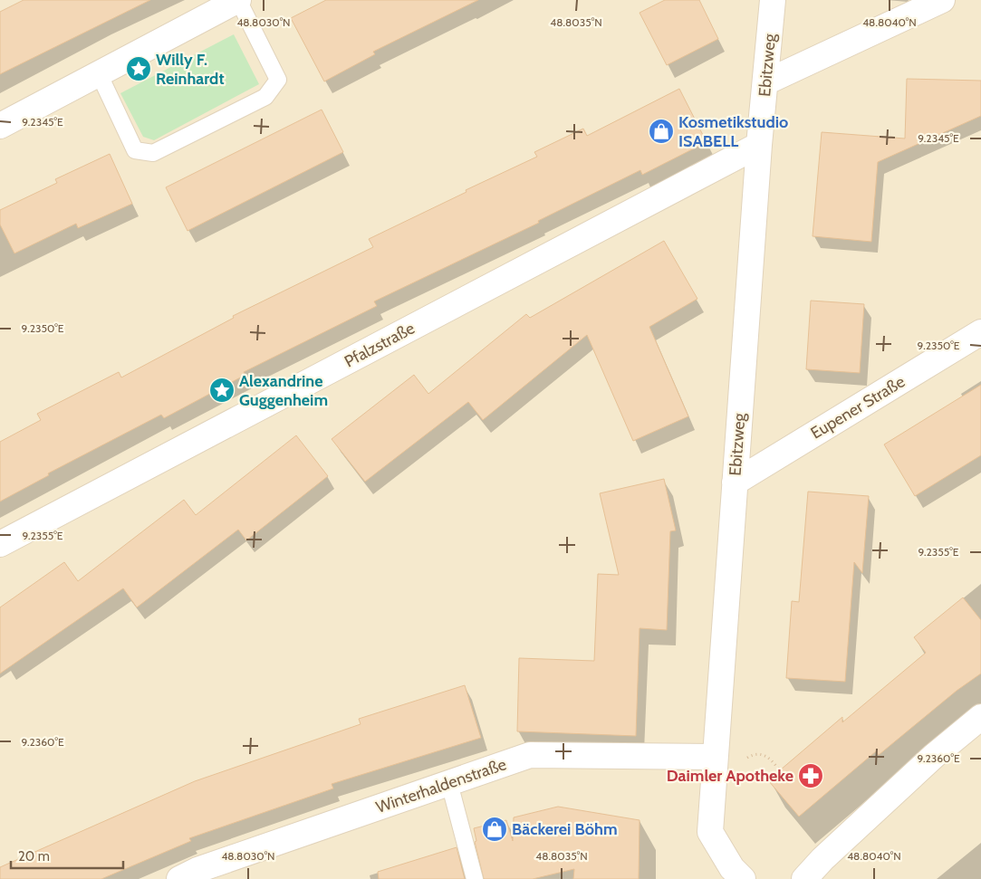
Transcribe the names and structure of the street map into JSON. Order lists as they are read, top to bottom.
{
  "streets": {
    "street": [
      "Ebitzweg",
      "Pfalzstraße",
      "Eupener Straße",
      "Winterhaldenstraße"
    ]
  },
  "crossings": [
    ["Ebitzweg", "Pfalzstraße"],
    ["Ebitzweg", "Eupener Straße"],
    ["Ebitzweg", "Winterhaldenstraße"]
  ],
  "places": {
    "place": ["Willy F. Reinhardt", "Alexandrine Guggenheim"],
    "shop": ["Kosmetikstudio ISABELL", "Bäckerei Böhm"],
    "pharmacy": ["Daimler Apotheke"]
  },
  "scale_bar": "20 m",
  "coordinates": [
    "48.8030°N",
    "48.8035°N",
    "48.8040°N",
    "9.2345°E",
    "9.2350°E",
    "9.2355°E",
    "9.2360°E"
  ]
}
